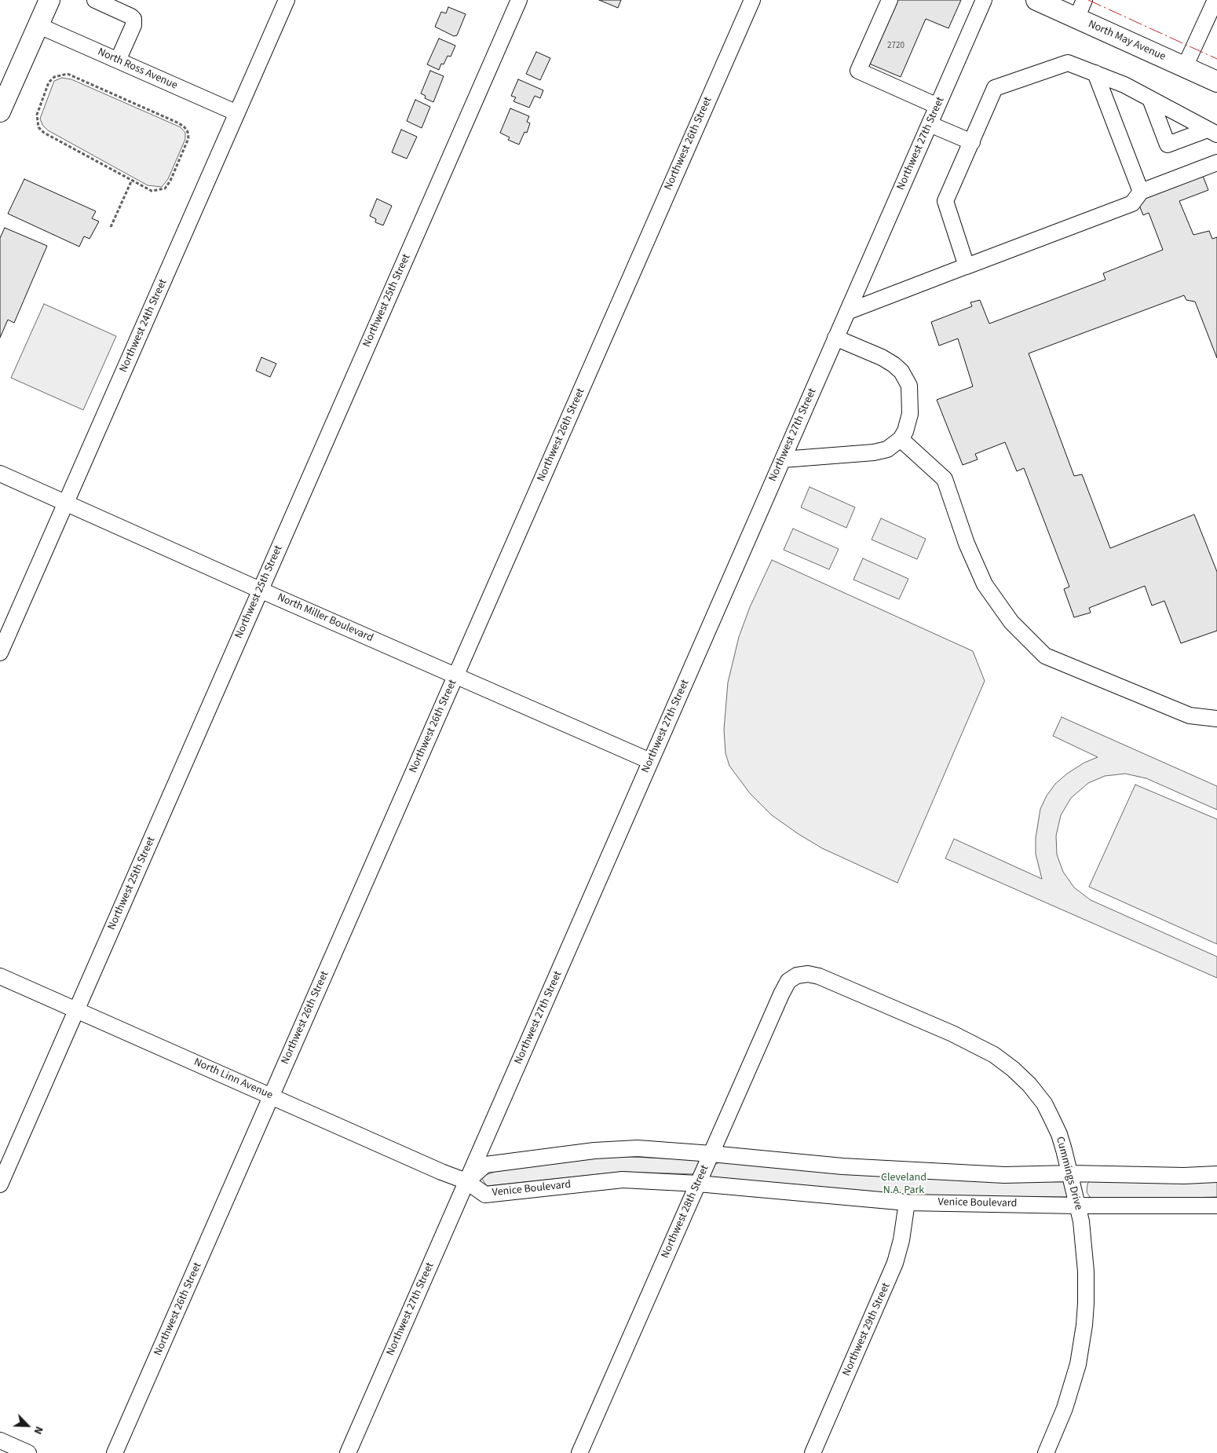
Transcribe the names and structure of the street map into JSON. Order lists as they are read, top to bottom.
{
  "streets": {
    "main road": ["North May Avenue"],
    "street": [
      "North Ross Avenue",
      "Northwest 26th Street",
      "Northwest 27th Street",
      "Northwest 25th Street",
      "Northwest 24th Street",
      "North Miller Boulevard",
      "North Linn Avenue",
      "Cummings Drive",
      "Venice Boulevard",
      "Northwest 28th Street",
      "Northwest 29th Street"
    ]
  },
  "crossings": [
    ["North Ross Avenue", "Northwest 24th Street"],
    ["Northwest 26th Street", "North Miller Boulevard"],
    ["Northwest 26th Street", "North Linn Avenue"],
    ["Northwest 27th Street", "North Miller Boulevard"],
    ["Northwest 27th Street", "North Linn Avenue"],
    ["Northwest 27th Street", "Venice Boulevard"],
    ["Northwest 25th Street", "North Miller Boulevard"],
    ["Northwest 25th Street", "North Linn Avenue"],
    ["Northwest 24th Street", "North Miller Boulevard"],
    ["North Linn Avenue", "Venice Boulevard"],
    ["Cummings Drive", "Venice Boulevard"],
    ["Cummings Drive", "Northwest 28th Street"],
    ["Venice Boulevard", "Northwest 28th Street"],
    ["Venice Boulevard", "Northwest 29th Street"]
  ],
  "parks": ["Cleveland N.A. Park"],
  "house_numbers": ["2720"],
  "north": "bottom right"
}
